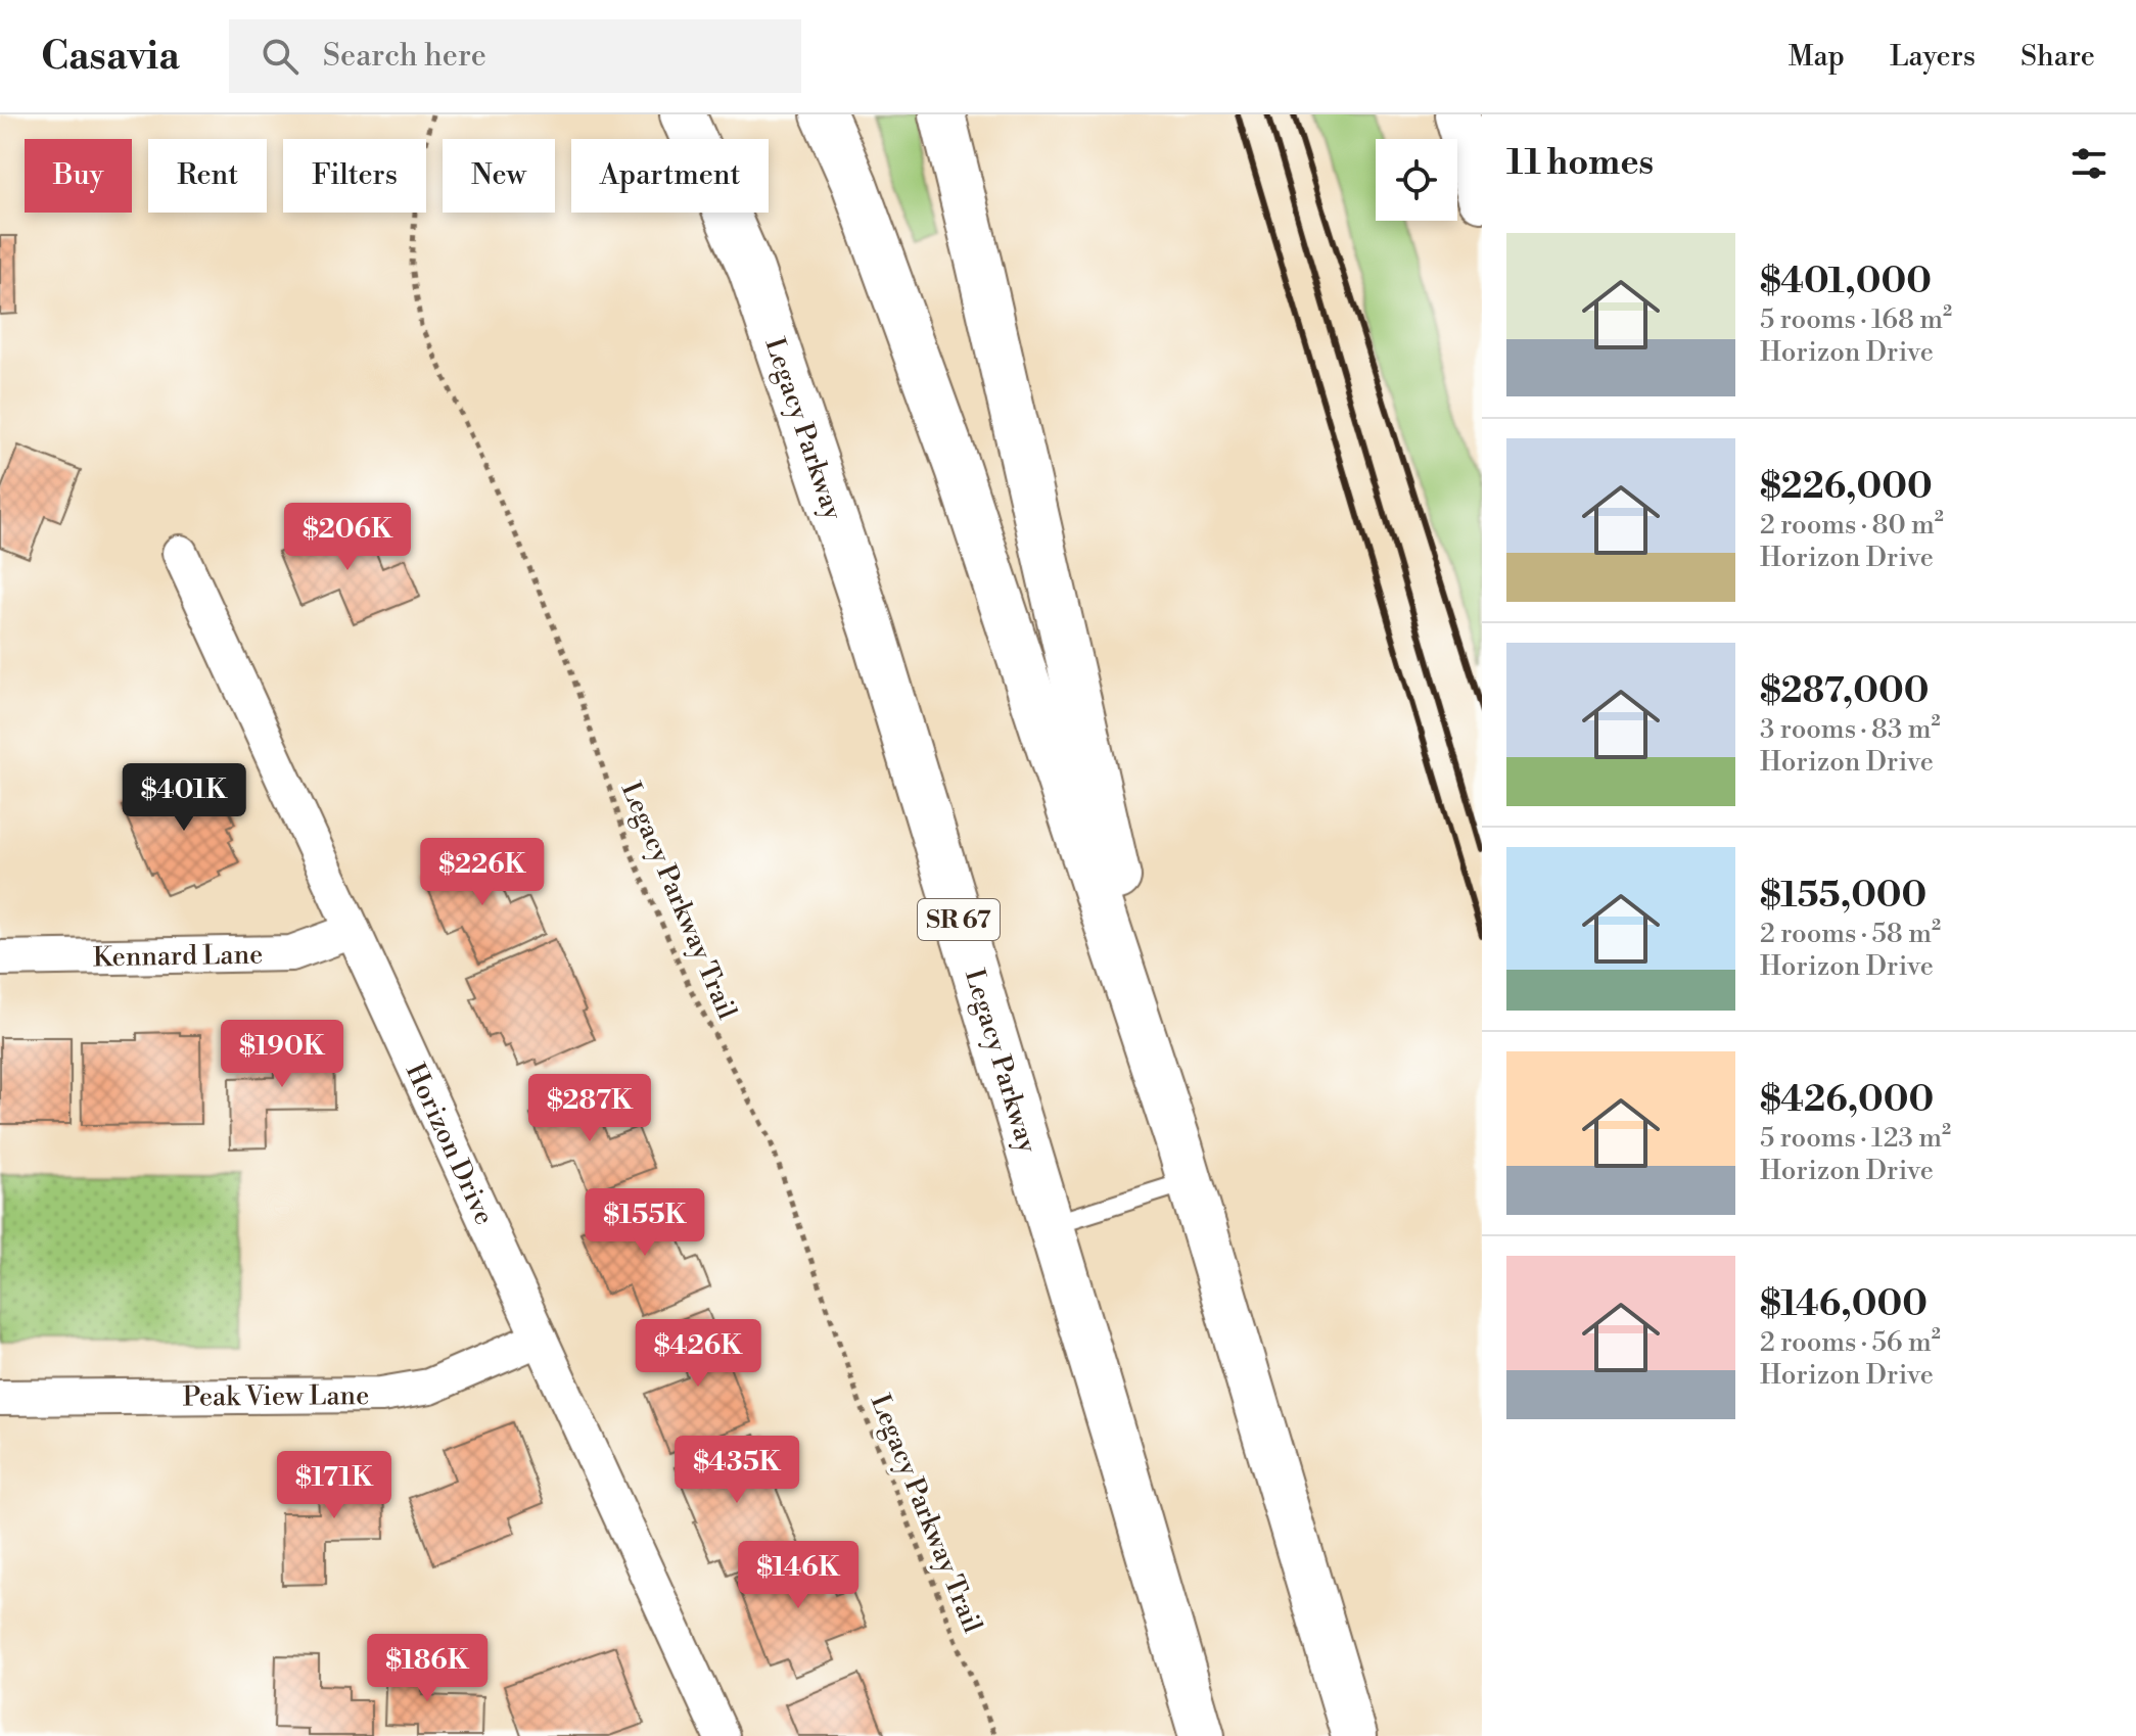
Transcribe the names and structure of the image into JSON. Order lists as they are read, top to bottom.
{
  "streets": {
    "highway": ["Legacy Parkway", "SR 67"],
    "street": ["Kennard Lane", "Horizon Drive", "Peak View Lane"],
    "path": ["Legacy Parkway Trail"]
  },
  "crossings": [
    ["Kennard Lane", "Horizon Drive"],
    ["Horizon Drive", "Peak View Lane"]
  ],
  "page": {
    "header": "Casavia",
    "search": "Search here",
    "nav": ["Map", "Layers", "Share"],
    "heading": "11 homes",
    "chip": [
      "Buy",
      "Rent",
      "Filters",
      "New",
      "Apartment"
    ],
    "list": [
      {
        "name": "$401,000",
        "note": "5 rooms · 168 m² · Horizon Drive"
      },
      {
        "name": "$226,000",
        "note": "2 rooms · 80 m² · Horizon Drive"
      },
      {
        "name": "$287,000",
        "note": "3 rooms · 83 m² · Horizon Drive"
      },
      {
        "name": "$155,000",
        "note": "2 rooms · 58 m² · Horizon Drive"
      },
      {
        "name": "$426,000",
        "note": "5 rooms · 123 m² · Horizon Drive"
      },
      {
        "name": "$146,000",
        "note": "2 rooms · 56 m² · Horizon Drive"
      }
    ],
    "price": [
      "$206K",
      "$401K",
      "$226K",
      "$190K",
      "$287K",
      "$155K",
      "$426K",
      "$435K",
      "$171K",
      "$146K",
      "$186K"
    ]
  }
}
